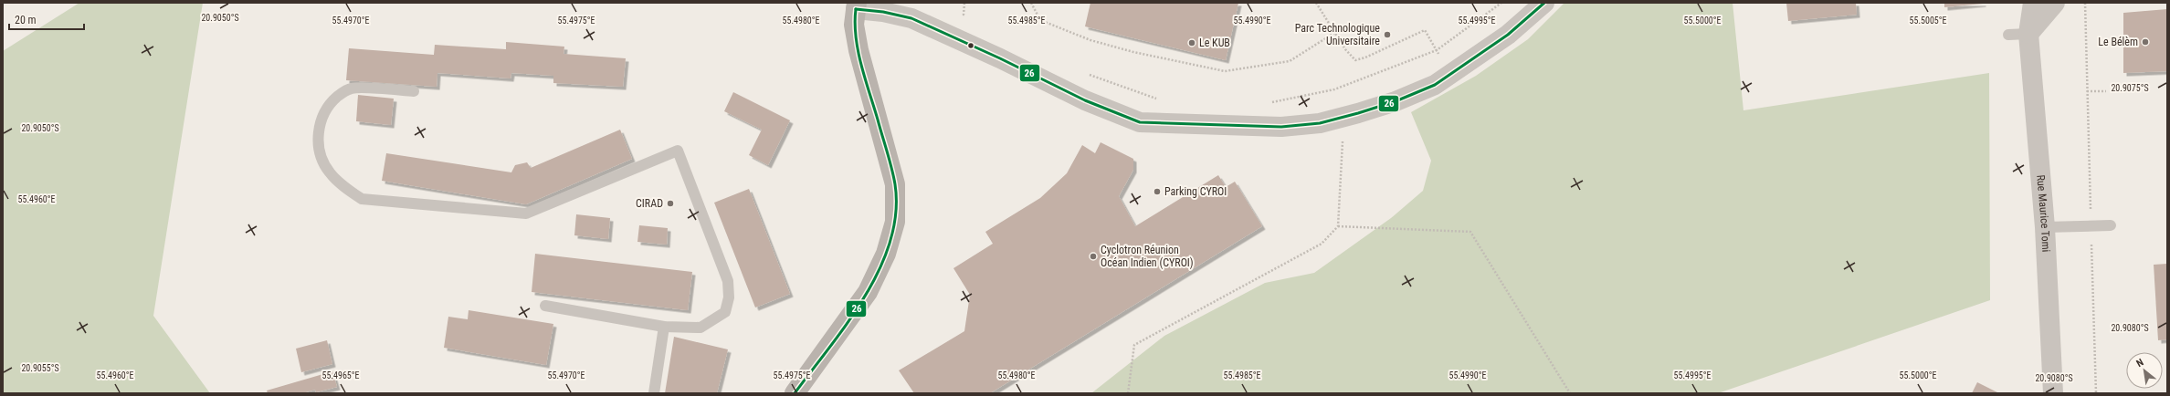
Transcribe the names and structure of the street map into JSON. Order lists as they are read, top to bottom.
{
  "streets": {
    "street": ["Rue Maurice Tomi"]
  },
  "places": [
    "Parc Technologique Universitaire",
    "Le Bélèm",
    "Le KUB",
    "Parking CYROI",
    "CIRAD",
    "Cyclotron Réunion Océan Indien (CYROI)"
  ],
  "lines": ["transit line 26"],
  "scale_bar": "20 m",
  "north": "top left",
  "coordinates": [
    "20.9050°S",
    "55.4975°E",
    "55.4980°E",
    "55.4985°E",
    "55.4990°E",
    "55.4995°E",
    "55.5000°E",
    "55.5005°E",
    "55.4970°E",
    "20.9075°S",
    "55.4960°E",
    "20.9080°S",
    "20.9055°S",
    "55.4965°E"
  ]
}
